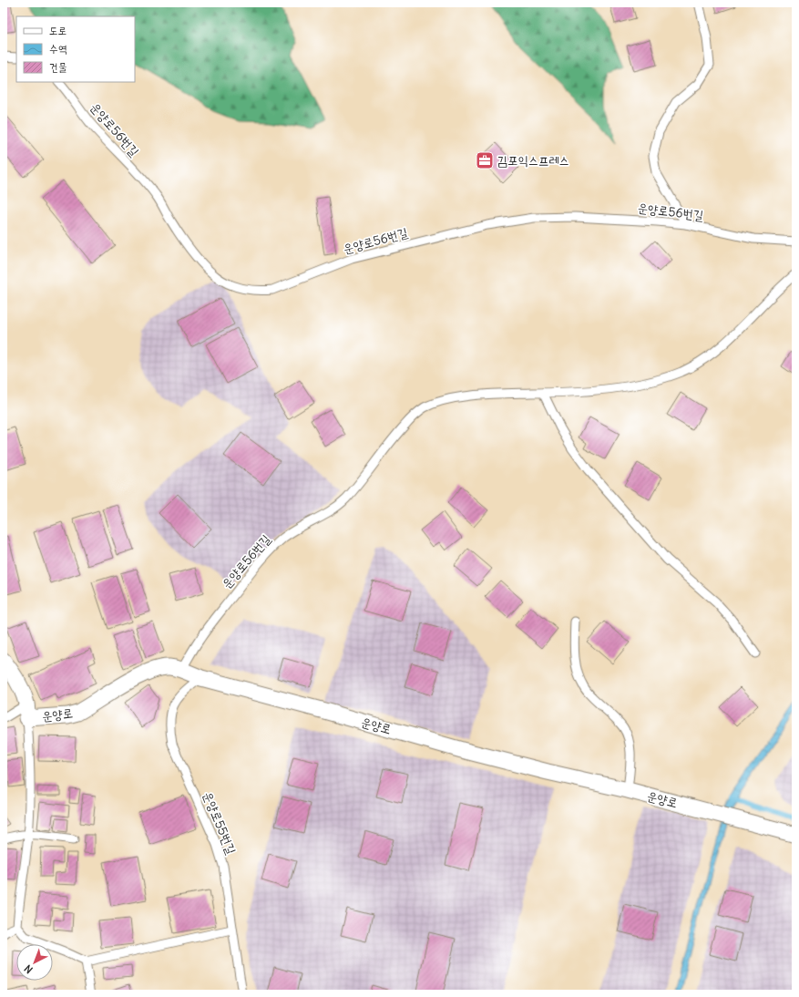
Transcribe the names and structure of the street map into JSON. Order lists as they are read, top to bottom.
{
  "streets": {
    "street": ["운양로"],
    "lane": ["운양로56번길", "운양로55번길"]
  },
  "crossings": [
    ["운양로56번길", "운양로"],
    ["운양로", "운양로55번길"]
  ],
  "places": {
    "office": ["김포익스프레스"]
  },
  "legend": ["도로", "수역", "건물"],
  "north": "bottom left"
}
